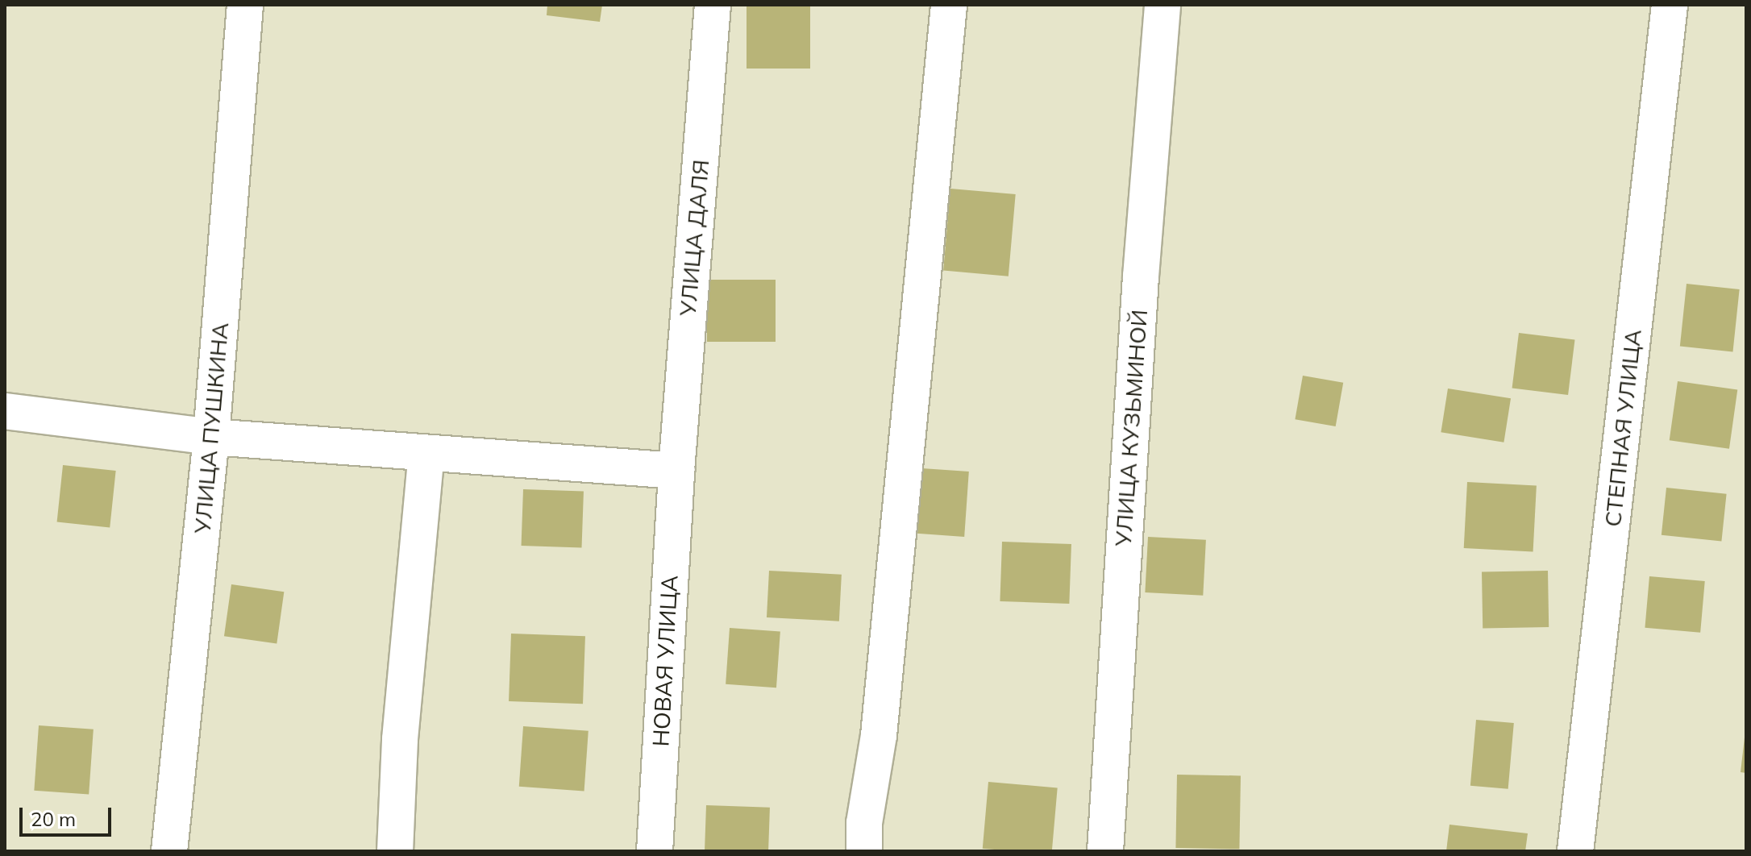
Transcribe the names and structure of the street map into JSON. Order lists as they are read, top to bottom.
{
  "streets": {
    "street": [
      "УЛИЦА ДАЛЯ",
      "УЛИЦА ПУШКИНА",
      "УЛИЦА КУЗЬМИНОЙ",
      "СТЕПНАЯ УЛИЦА",
      "НОВАЯ УЛИЦА"
    ]
  },
  "crossings": [
    ["УЛИЦА ДАЛЯ", "НОВАЯ УЛИЦА"]
  ],
  "scale_bar": "20 m"
}
